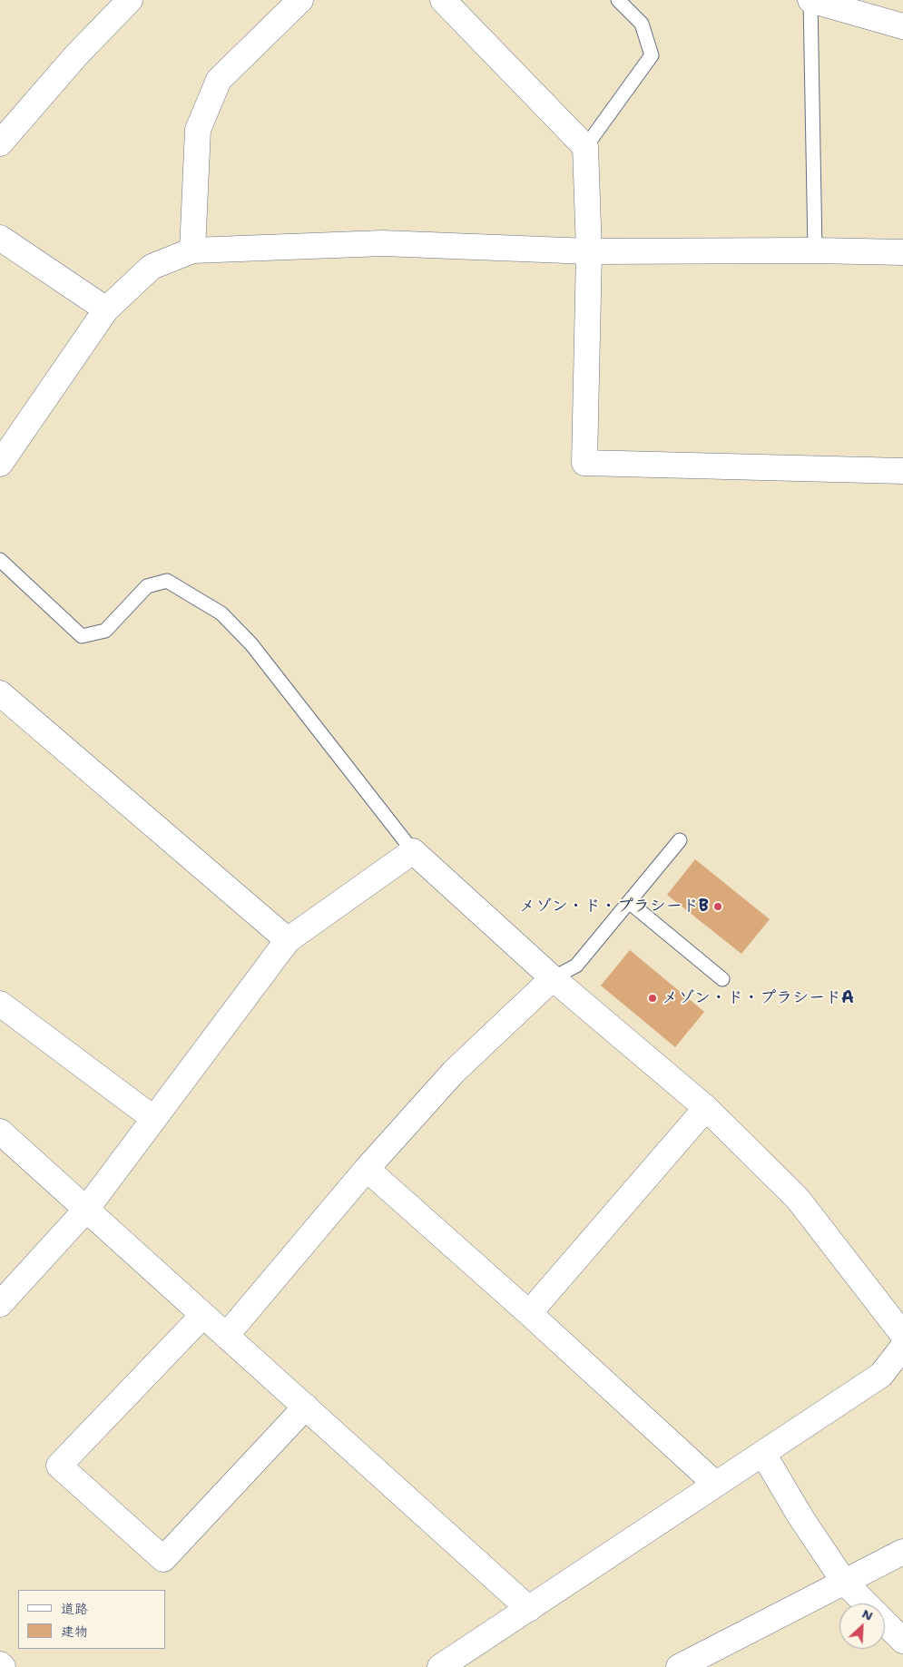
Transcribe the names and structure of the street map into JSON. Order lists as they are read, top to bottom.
{
  "places": ["メゾン・ド・プラシードB", "メゾン・ド・プラシードA"],
  "legend": ["道路", "建物"],
  "north": "top right"
}
